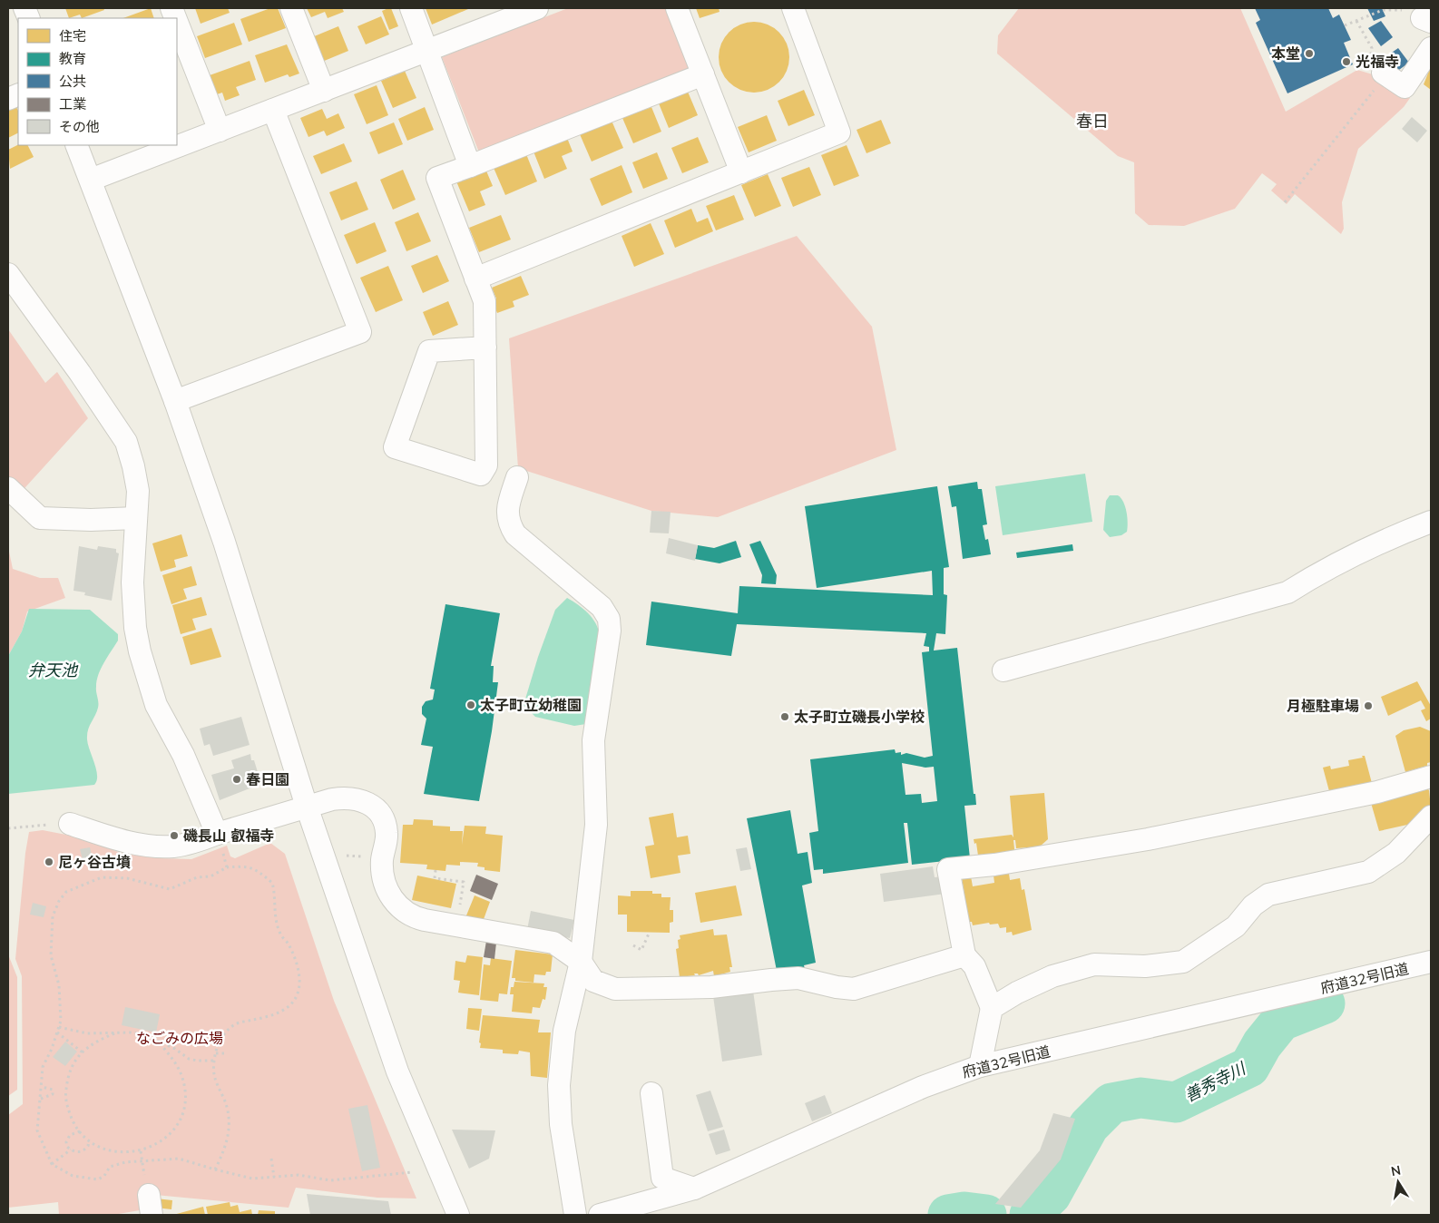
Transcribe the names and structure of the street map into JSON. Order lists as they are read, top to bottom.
{
  "streets": {
    "street": ["府道32号旧道"]
  },
  "districts": ["春日"],
  "water": ["弁天池", "善秀寺川"],
  "parks": ["なごみの広場"],
  "places": [
    "本堂",
    "光福寺",
    "太子町立幼稚園",
    "月極駐車場",
    "太子町立磯長小学校",
    "春日園",
    "磯長山 叡福寺",
    "尼ヶ谷古墳"
  ],
  "legend": [
    "住宅",
    "教育",
    "公共",
    "工業",
    "その他"
  ],
  "north": "top"
}
